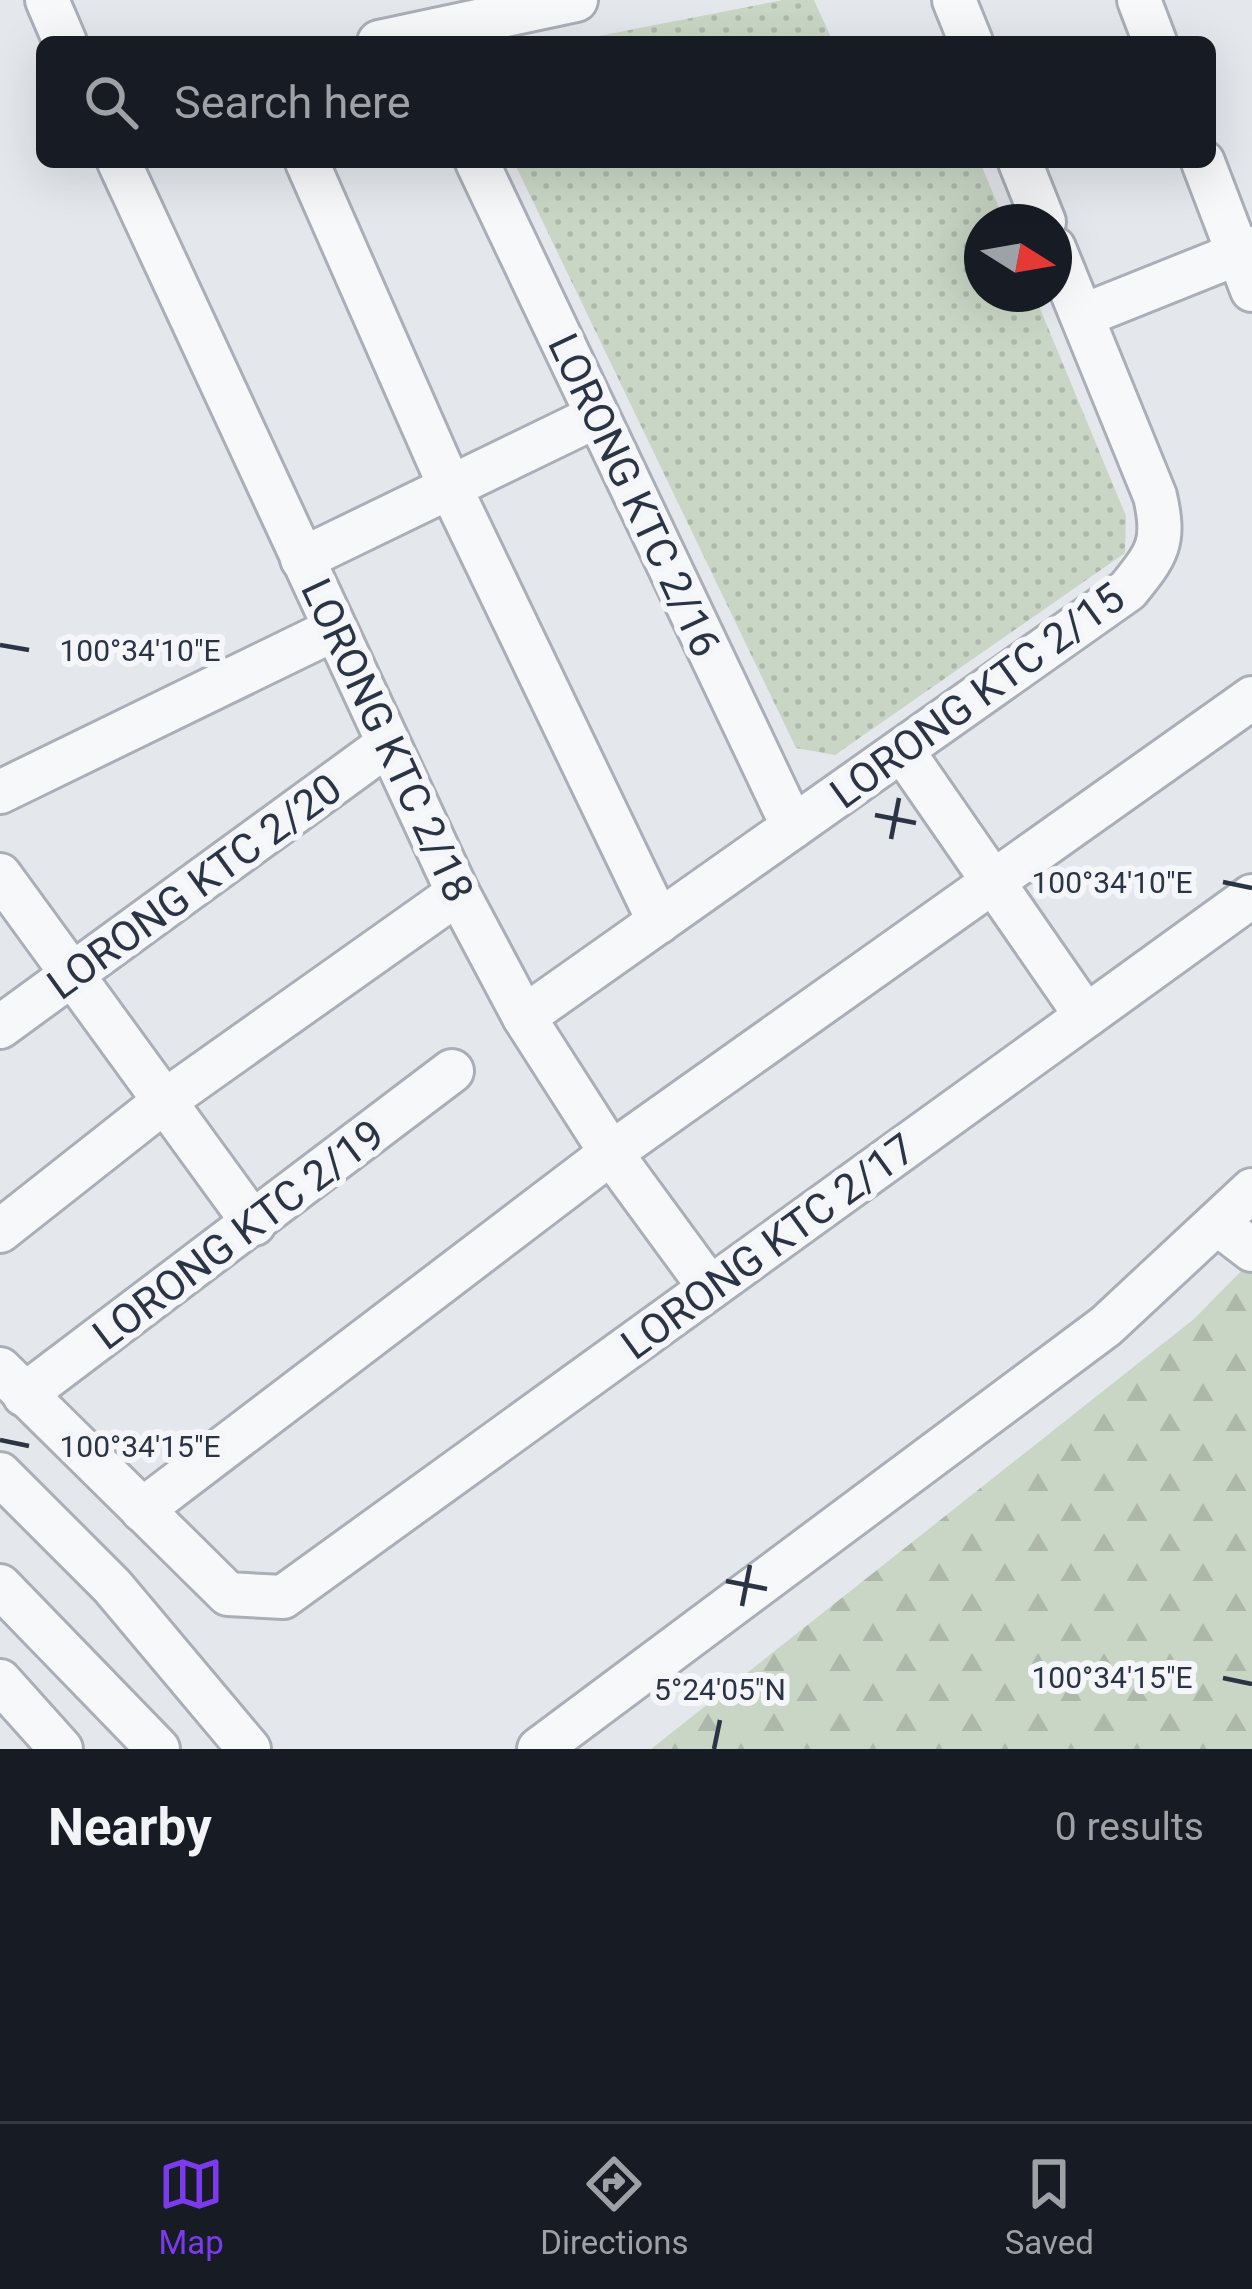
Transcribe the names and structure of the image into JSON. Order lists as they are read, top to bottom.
{
  "streets": {
    "street": [
      "LORONG KTC 2/16",
      "LORONG KTC 2/15",
      "LORONG KTC 2/18",
      "LORONG KTC 2/20",
      "LORONG KTC 2/19",
      "LORONG KTC 2/17"
    ]
  },
  "crossings": [
    ["LORONG KTC 2/16", "LORONG KTC 2/15"],
    ["LORONG KTC 2/15", "LORONG KTC 2/18"],
    ["LORONG KTC 2/18", "LORONG KTC 2/20"],
    ["LORONG KTC 2/18", "LORONG KTC 2/17"]
  ],
  "north": "right",
  "page": {
    "search": "Search here",
    "heading": ["Nearby", "0 results"],
    "nav": ["Map", "Directions", "Saved"]
  },
  "coordinates": ["100°34'10\"E", "100°34'15\"E", "5°24'05\"N"]
}
